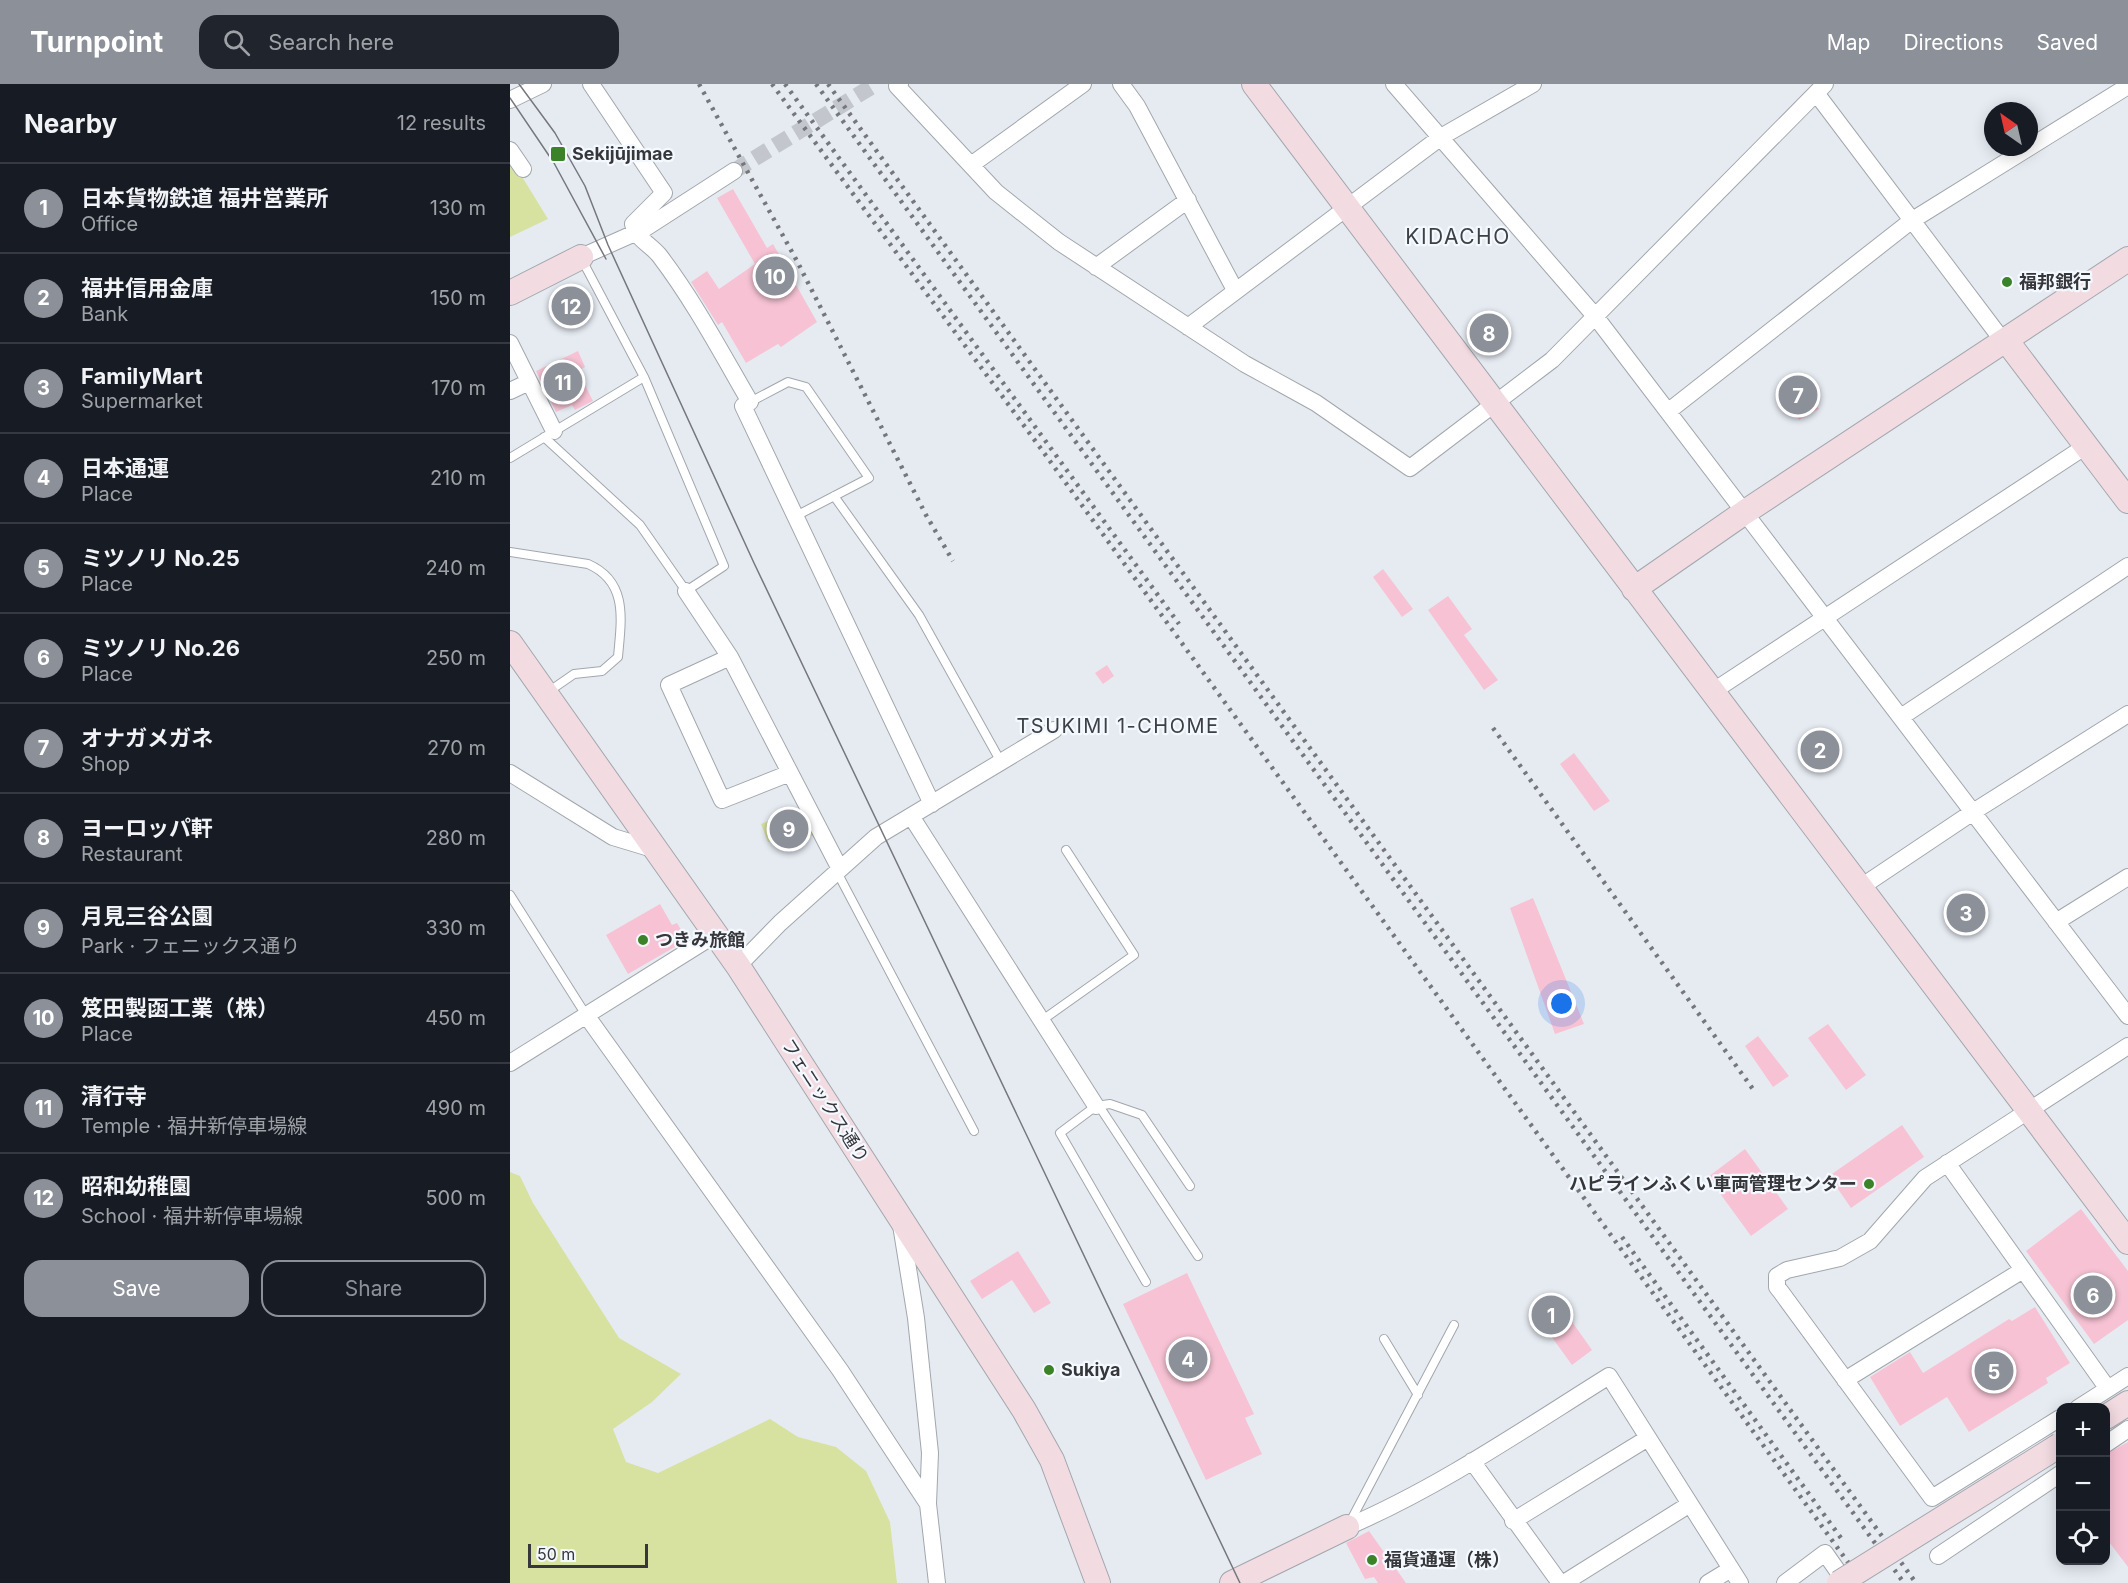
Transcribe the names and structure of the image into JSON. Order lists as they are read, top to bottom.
{
  "streets": {
    "street": ["フェニックス通り"]
  },
  "districts": ["KIDACHO", "TSUKIMI 1-CHOME"],
  "places": {
    "transit": ["Sekijūjimae"],
    "other": [
      "福邦銀行",
      "つきみ旅館",
      "ハピラインふくい車両管理センター",
      "Sukiya",
      "福貨通運（株）"
    ]
  },
  "scale_bar": "50 m",
  "north": "top left",
  "page": {
    "header": "Turnpoint",
    "search": "Search here",
    "nav": ["Map", "Directions", "Saved"],
    "heading": ["Nearby", "12 results"],
    "list": [
      {
        "mark": "1",
        "name": "日本貨物鉄道 福井営業所",
        "note": "Office",
        "value": "130 m"
      },
      {
        "mark": "2",
        "name": "福井信用金庫",
        "note": "Bank",
        "value": "150 m"
      },
      {
        "mark": "3",
        "name": "FamilyMart",
        "note": "Supermarket",
        "value": "170 m"
      },
      {
        "mark": "4",
        "name": "日本通運",
        "note": "Place",
        "value": "210 m"
      },
      {
        "mark": "5",
        "name": "ミツノリ No.25",
        "note": "Place",
        "value": "240 m"
      },
      {
        "mark": "6",
        "name": "ミツノリ No.26",
        "note": "Place",
        "value": "250 m"
      },
      {
        "mark": "7",
        "name": "オナガメガネ",
        "note": "Shop",
        "value": "270 m"
      },
      {
        "mark": "8",
        "name": "ヨーロッパ軒",
        "note": "Restaurant",
        "value": "280 m"
      },
      {
        "mark": "9",
        "name": "月見三谷公園",
        "note": "Park · フェニックス通り",
        "value": "330 m"
      },
      {
        "mark": "10",
        "name": "笈田製函工業（株）",
        "note": "Place",
        "value": "450 m"
      },
      {
        "mark": "11",
        "name": "清行寺",
        "note": "Temple · 福井新停車場線",
        "value": "490 m"
      },
      {
        "mark": "12",
        "name": "昭和幼稚園",
        "note": "School · 福井新停車場線",
        "value": "500 m"
      }
    ],
    "pins": [
      "10",
      "12",
      "8",
      "11",
      "7",
      "2",
      "9",
      "3",
      "6",
      "1",
      "4",
      "5"
    ],
    "buttons": ["Save", "Share"],
    "map_buttons": ["+", "−"],
    "scale": "50 m"
  }
}
